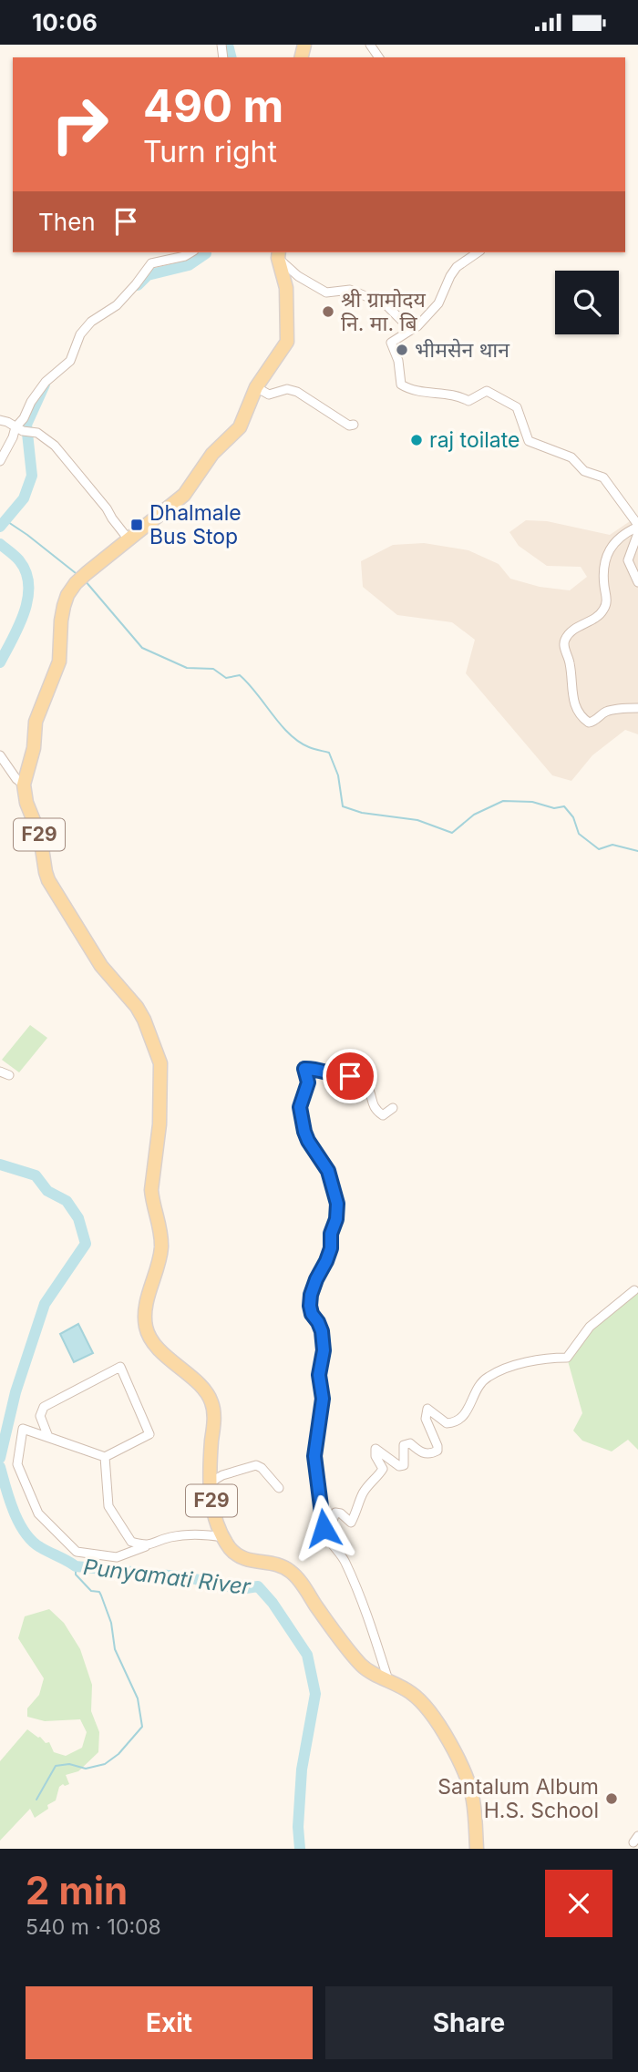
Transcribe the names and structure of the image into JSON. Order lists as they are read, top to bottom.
{
  "streets": {
    "main road": ["F29"]
  },
  "water": ["Punyamati River"],
  "places": {
    "other": [
      "श्री ग्रामोदय नि. मा. बि",
      "भीमसेन थान",
      "raj toilate",
      "Santalum Album H.S. School"
    ],
    "transit": ["Dhalmale Bus Stop"]
  },
  "page": {
    "status": "10:06",
    "turn": ["490 m", "Turn right"],
    "then": "Then",
    "heading": ["2 min", "540 m · 10:08"],
    "buttons": ["Exit", "Share"]
  }
}
